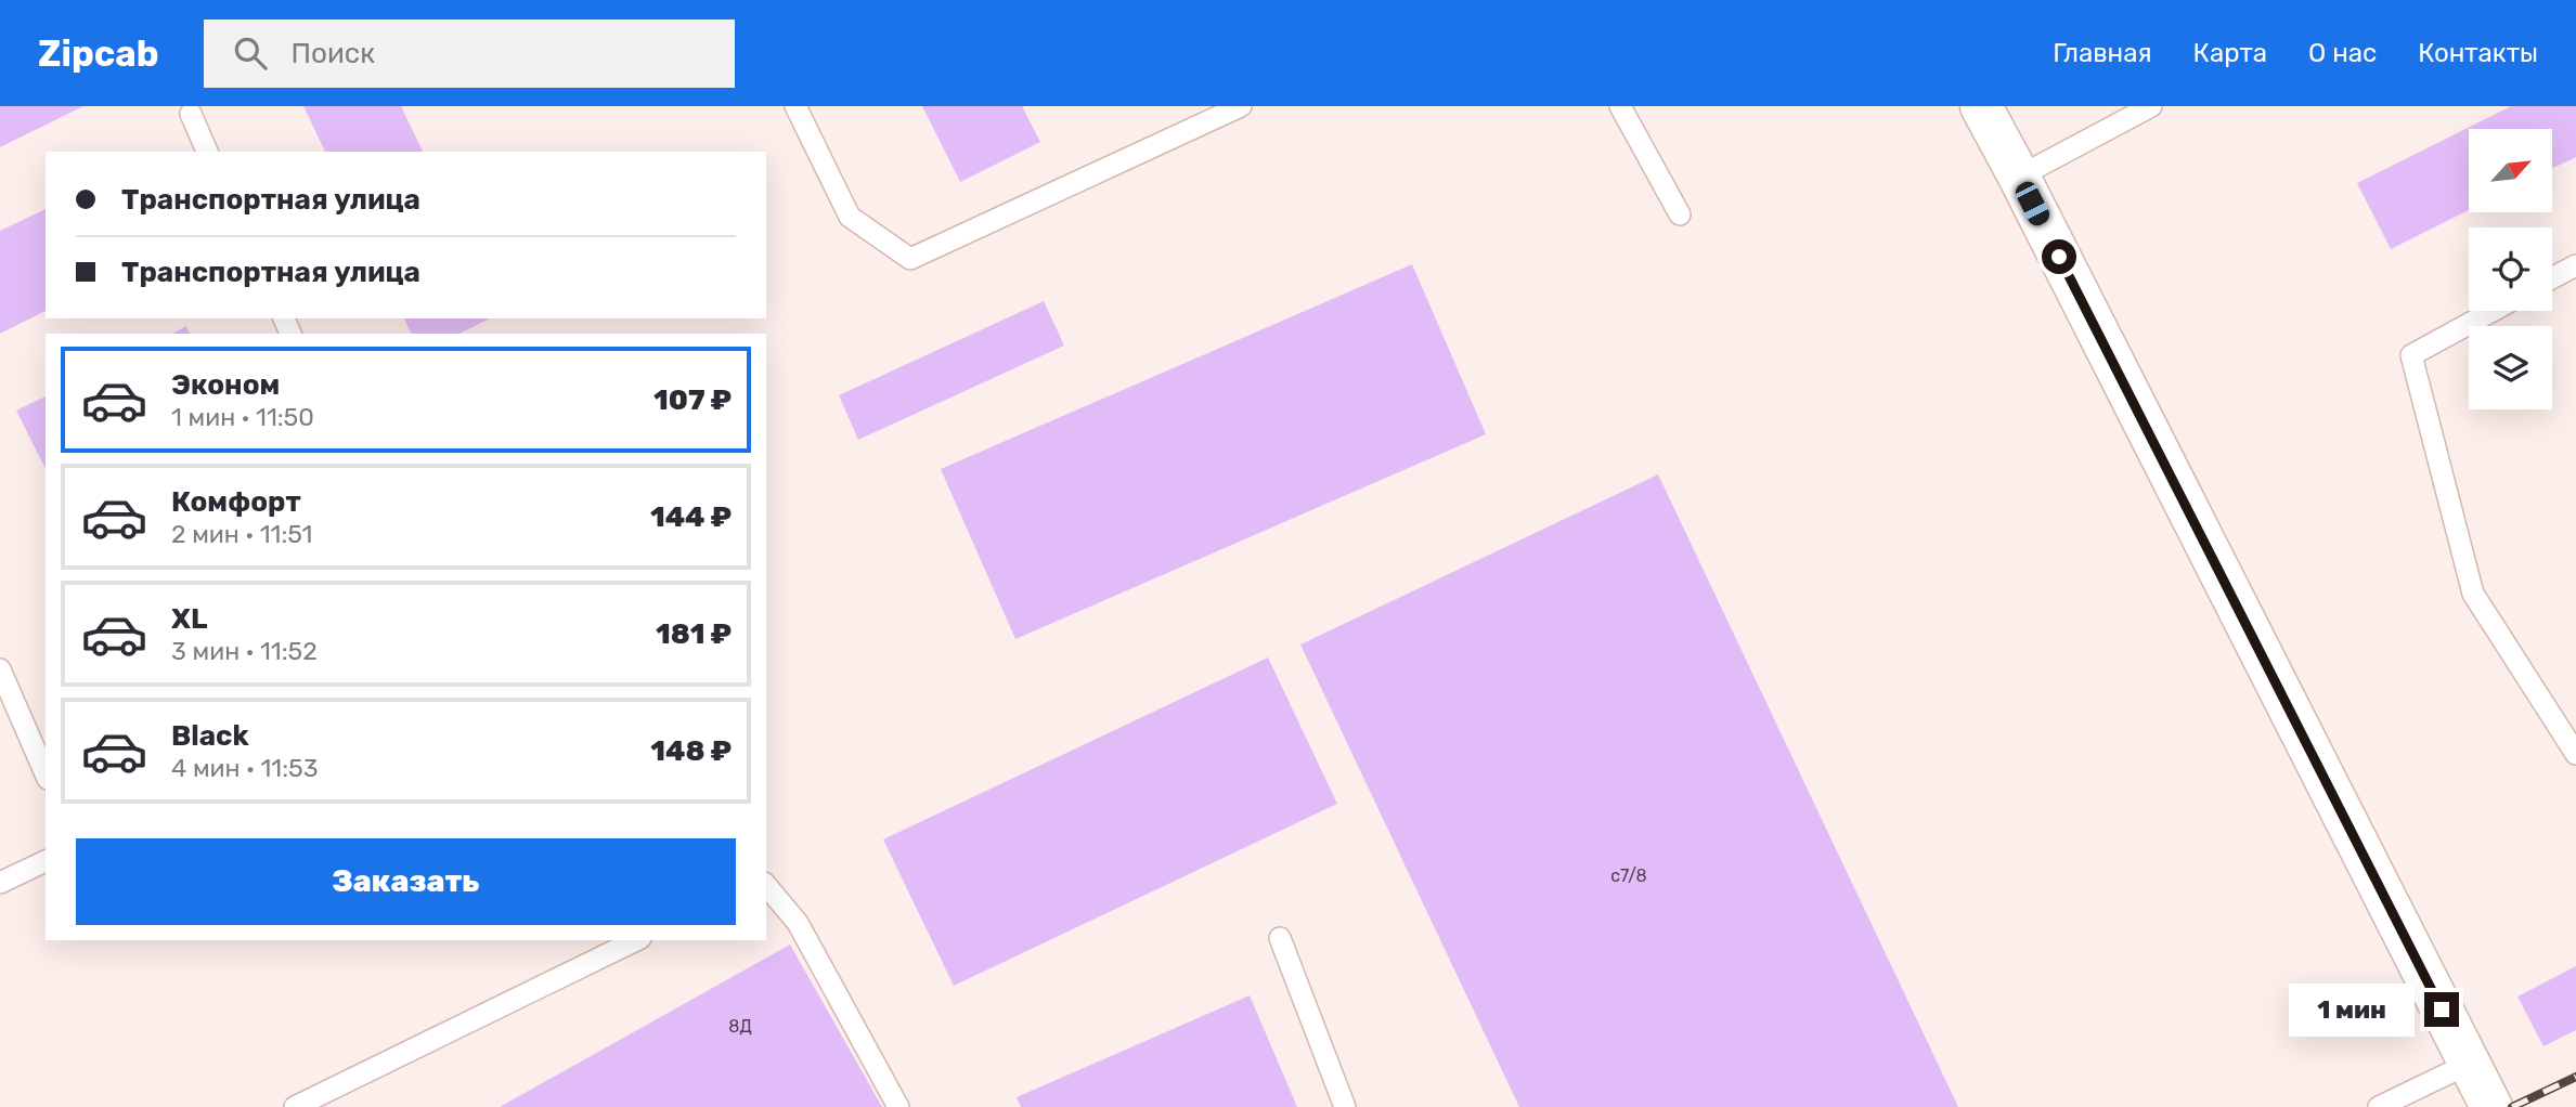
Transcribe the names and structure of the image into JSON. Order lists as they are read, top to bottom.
{
  "house_numbers": ["с7/8", "8Д"],
  "north": "top right",
  "page": {
    "header": "Zipcab",
    "search": "Поиск",
    "nav": [
      "Главная",
      "Карта",
      "О нас",
      "Контакты"
    ],
    "banner": ["Транспортная улица", "Транспортная улица"],
    "list": [
      {
        "name": "Эконом",
        "note": "1 мин · 11:50",
        "value": "107 ₽"
      },
      {
        "name": "Комфорт",
        "note": "2 мин · 11:51",
        "value": "144 ₽"
      },
      {
        "name": "XL",
        "note": "3 мин · 11:52",
        "value": "181 ₽"
      },
      {
        "name": "Black",
        "note": "4 мин · 11:53",
        "value": "148 ₽"
      }
    ],
    "buttons": "Заказать",
    "bubble": "1 мин"
  }
}
